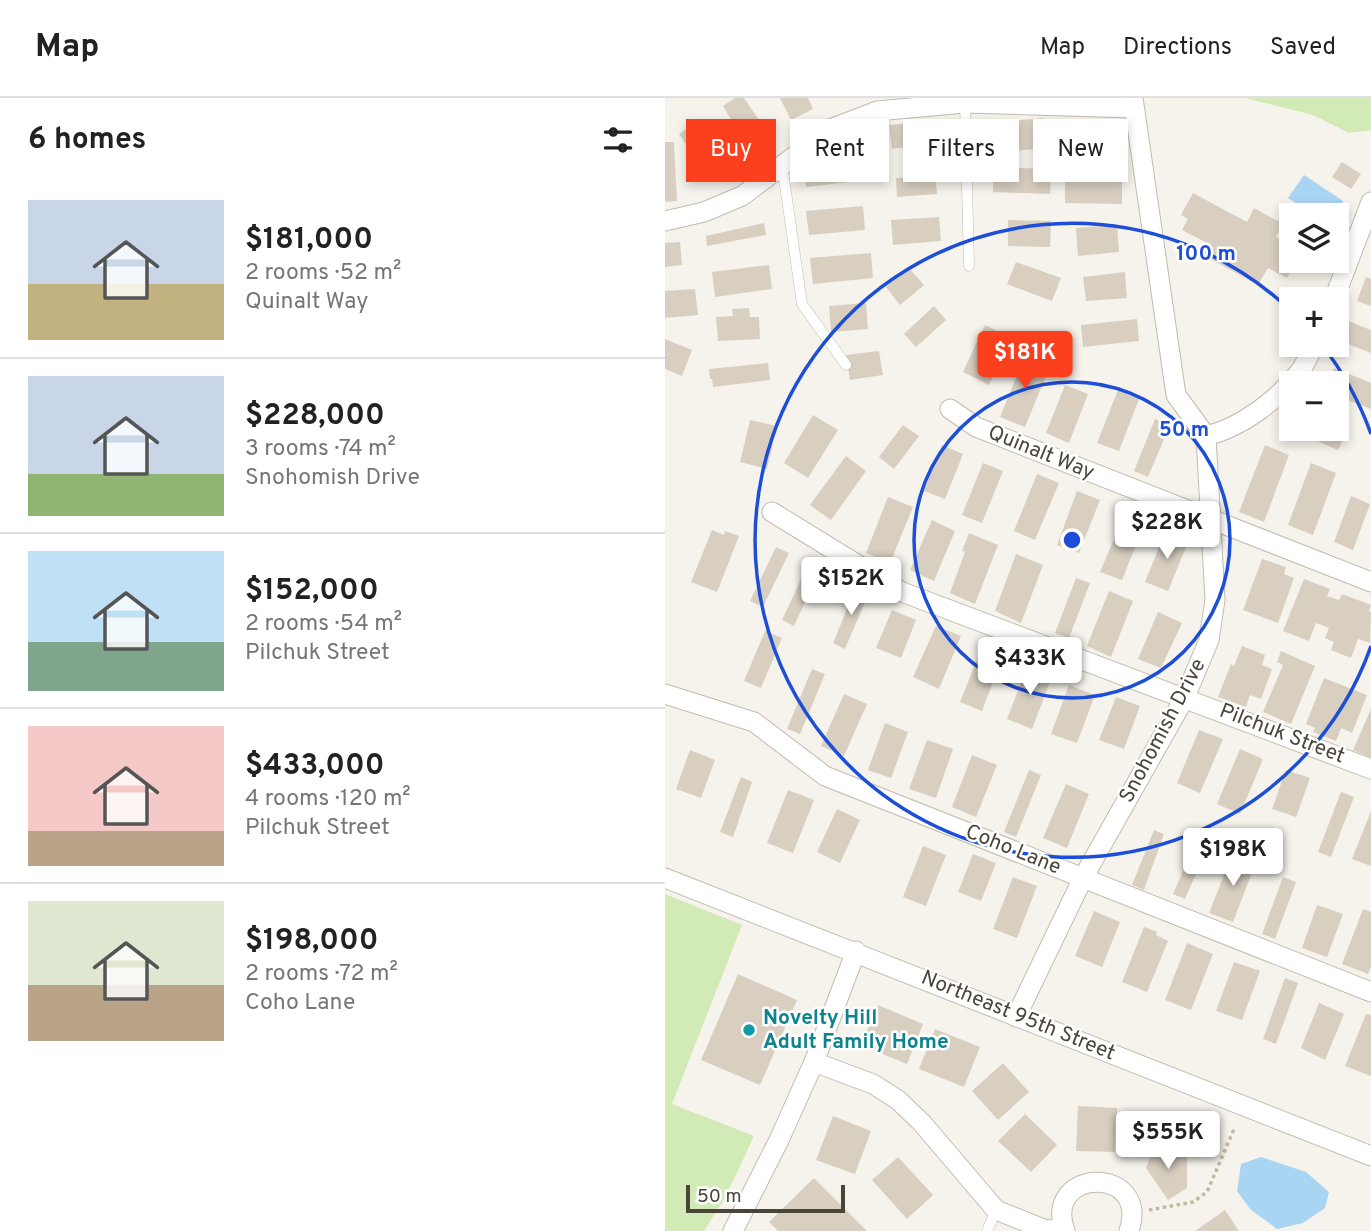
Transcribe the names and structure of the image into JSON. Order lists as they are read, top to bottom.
{
  "streets": {
    "street": [
      "Quinalt Way",
      "Snohomish Drive",
      "Pilchuk Street",
      "Coho Lane",
      "Northeast 95th Street"
    ]
  },
  "crossings": [
    ["Quinalt Way", "Snohomish Drive"],
    ["Snohomish Drive", "Pilchuk Street"],
    ["Snohomish Drive", "Coho Lane"],
    ["Snohomish Drive", "Northeast 95th Street"]
  ],
  "places": ["Novelty Hill Adult Family Home"],
  "scale_bar": "50 m",
  "page": {
    "header": "Map",
    "nav": ["Map", "Directions", "Saved"],
    "heading": "6 homes",
    "chip": [
      "Buy",
      "Rent",
      "Filters",
      "New"
    ],
    "list": [
      {
        "name": "$181,000",
        "note": "2 rooms · 52 m² · Quinalt Way"
      },
      {
        "name": "$228,000",
        "note": "3 rooms · 74 m² · Snohomish Drive"
      },
      {
        "name": "$152,000",
        "note": "2 rooms · 54 m² · Pilchuk Street"
      },
      {
        "name": "$433,000",
        "note": "4 rooms · 120 m² · Pilchuk Street"
      },
      {
        "name": "$198,000",
        "note": "2 rooms · 72 m² · Coho Lane"
      }
    ],
    "map_buttons": ["+", "−"],
    "price": [
      "$181K",
      "$228K",
      "$152K",
      "$433K",
      "$198K",
      "$555K"
    ],
    "scale": "50 m"
  },
  "rings": ["100 m", "50 m"]
}
